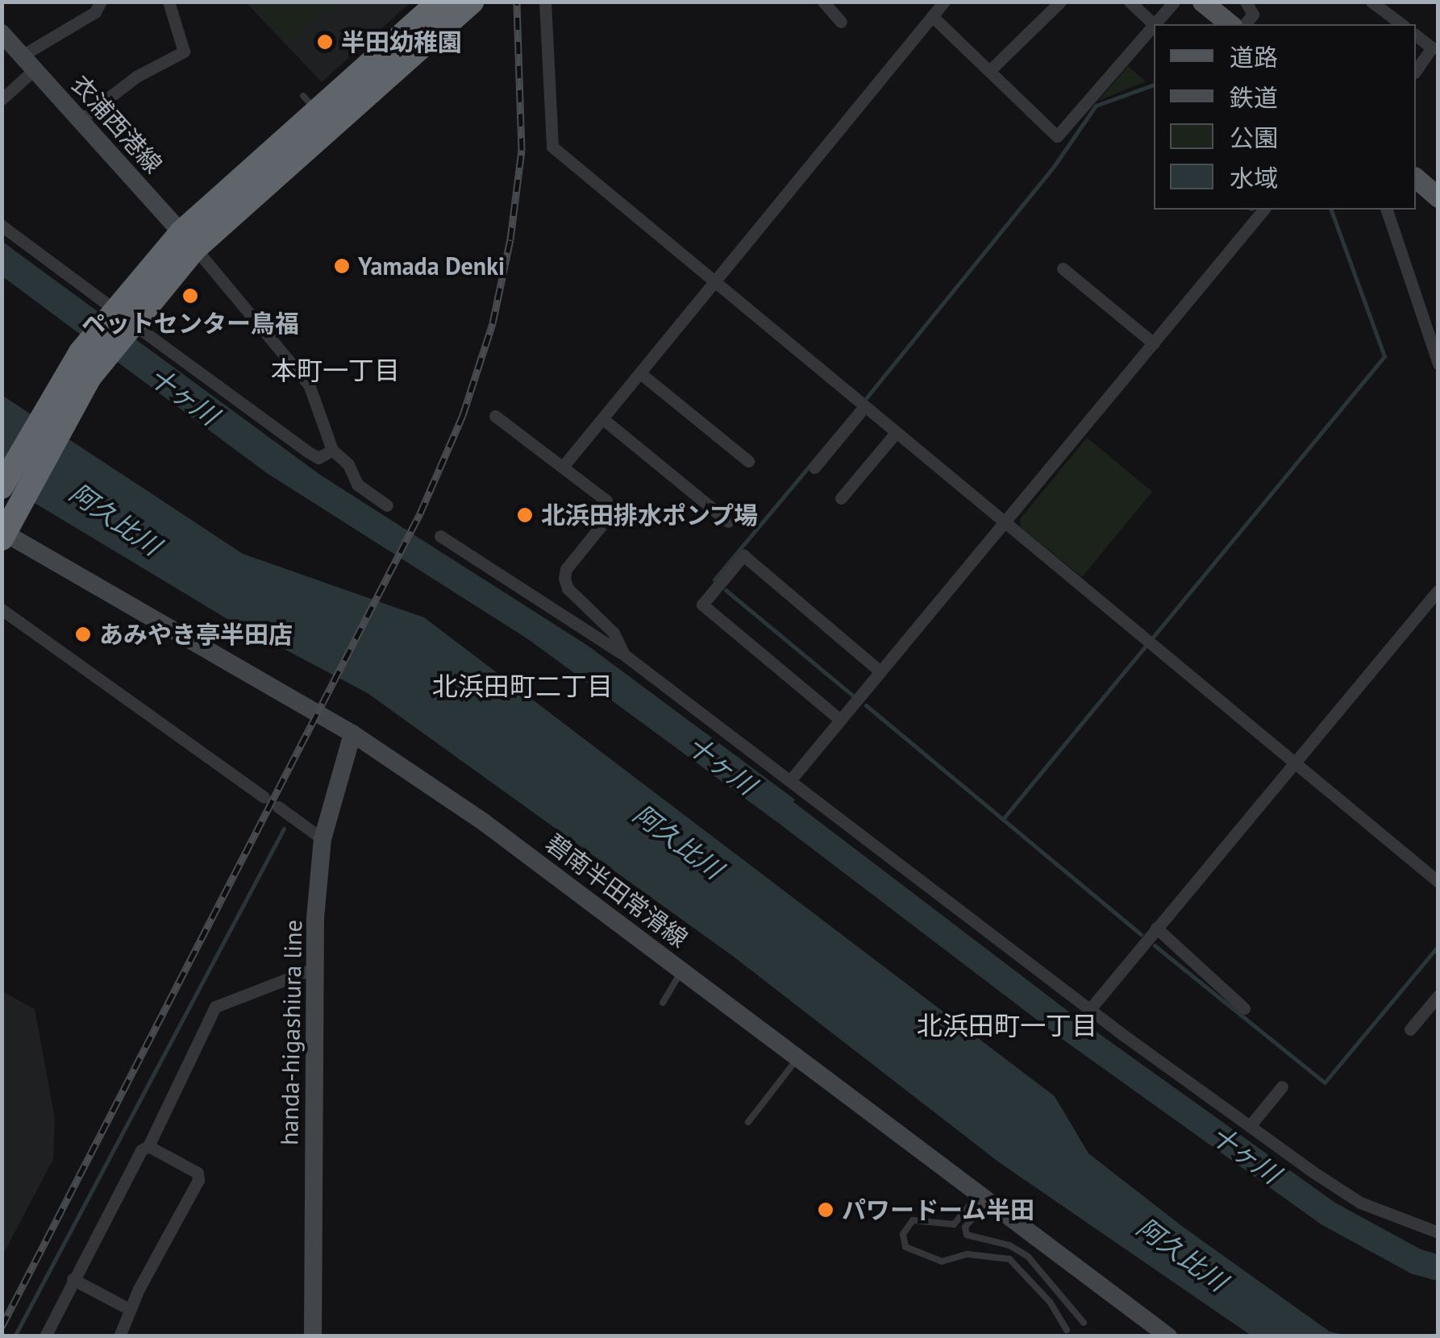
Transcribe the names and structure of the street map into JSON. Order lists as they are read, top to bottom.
{
  "streets": {
    "main road": ["衣浦西港線", "碧南半田常滑線", "handa-higashiura line"]
  },
  "crossings": [
    ["碧南半田常滑線", "handa-higashiura line"]
  ],
  "districts": ["本町一丁目", "北浜田町二丁目", "北浜田町一丁目"],
  "water": ["十ヶ川", "阿久比川"],
  "places": [
    "半田幼稚園",
    "Yamada Denki",
    "ペットセンター鳥福",
    "北浜田排水ポンプ場",
    "あみやき亭半田店",
    "パワードーム半田"
  ],
  "legend": [
    "道路",
    "鉄道",
    "公園",
    "水域"
  ]
}
